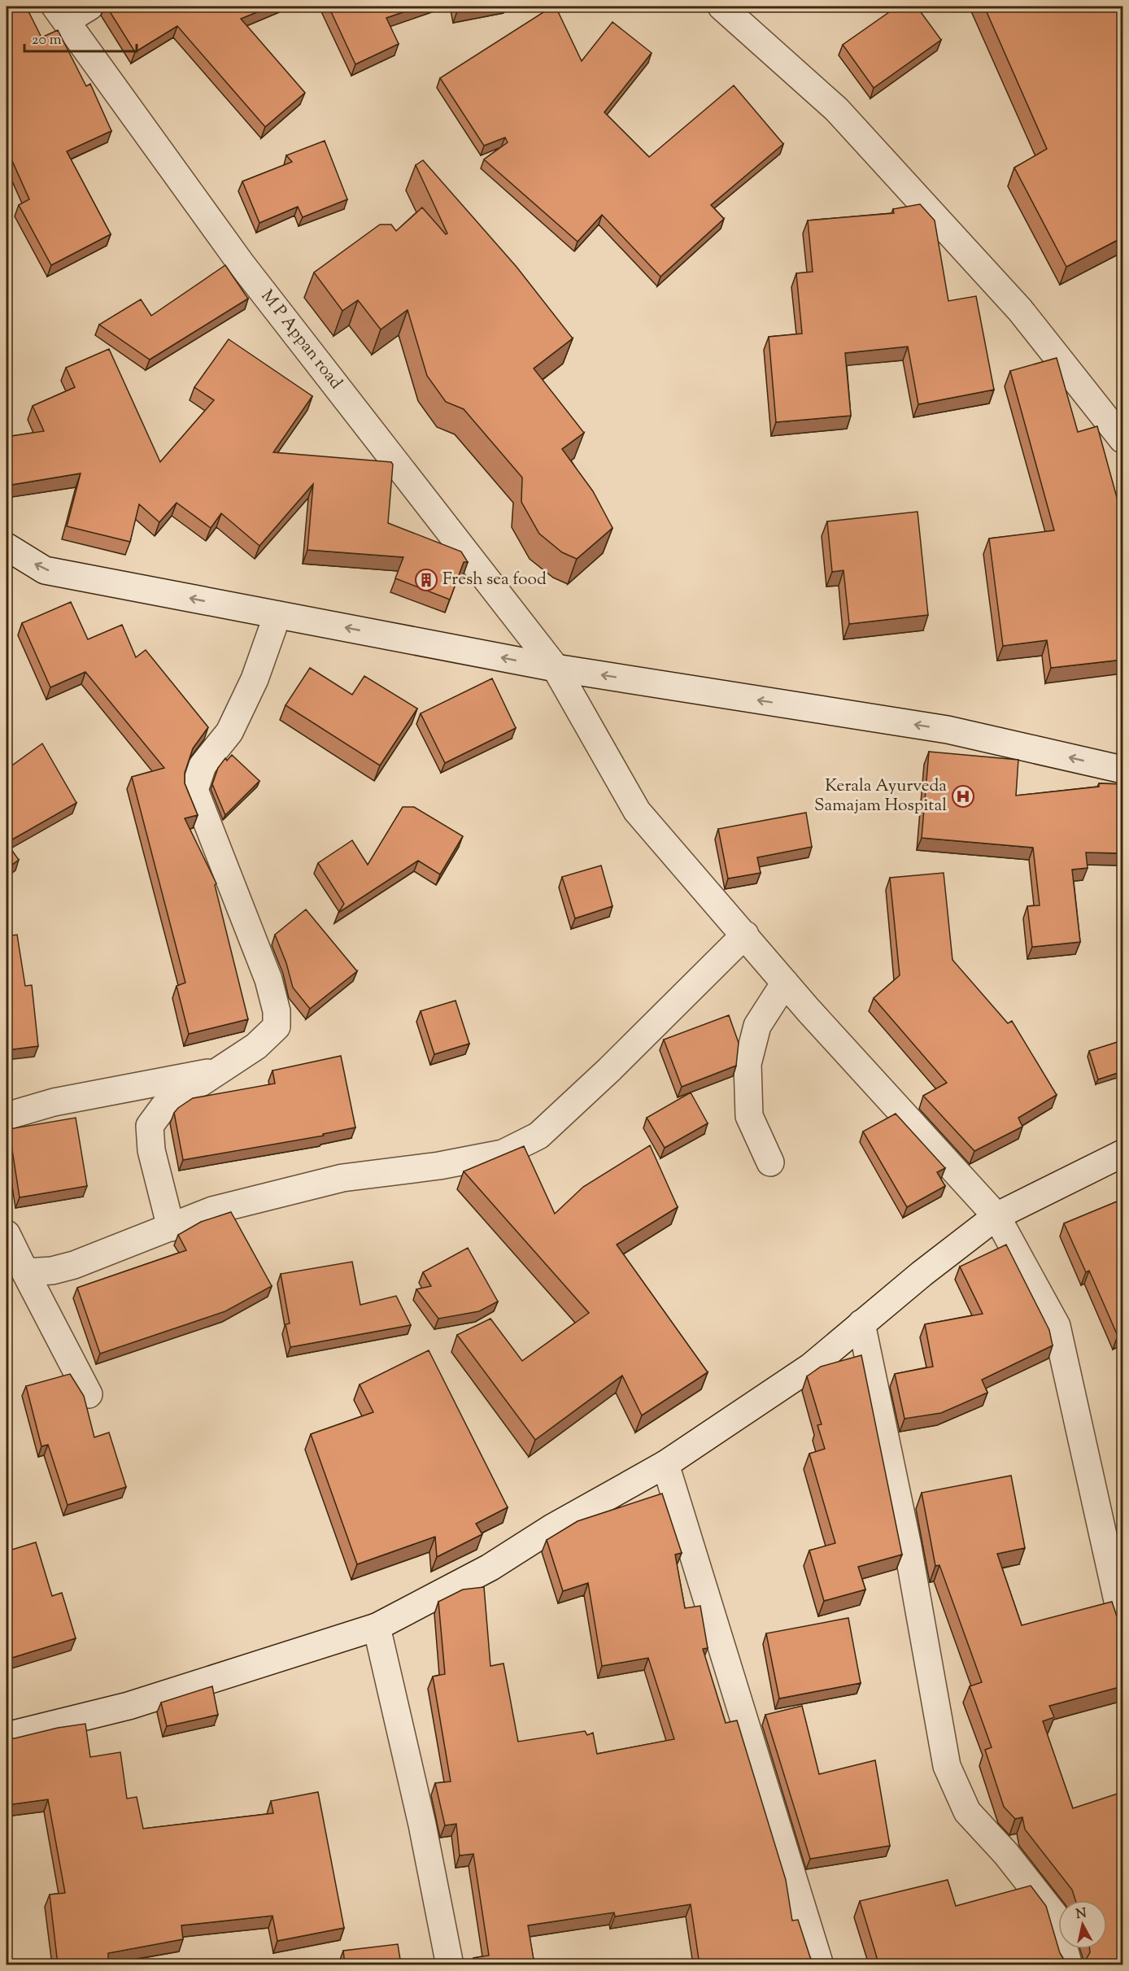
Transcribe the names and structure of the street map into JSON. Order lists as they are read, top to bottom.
{
  "streets": {
    "street": ["M P Appan road"]
  },
  "places": {
    "building": ["Fresh sea food"],
    "hospital": ["Kerala Ayurveda Samajam Hospital"]
  },
  "scale_bar": "20 m",
  "north": "top"
}
